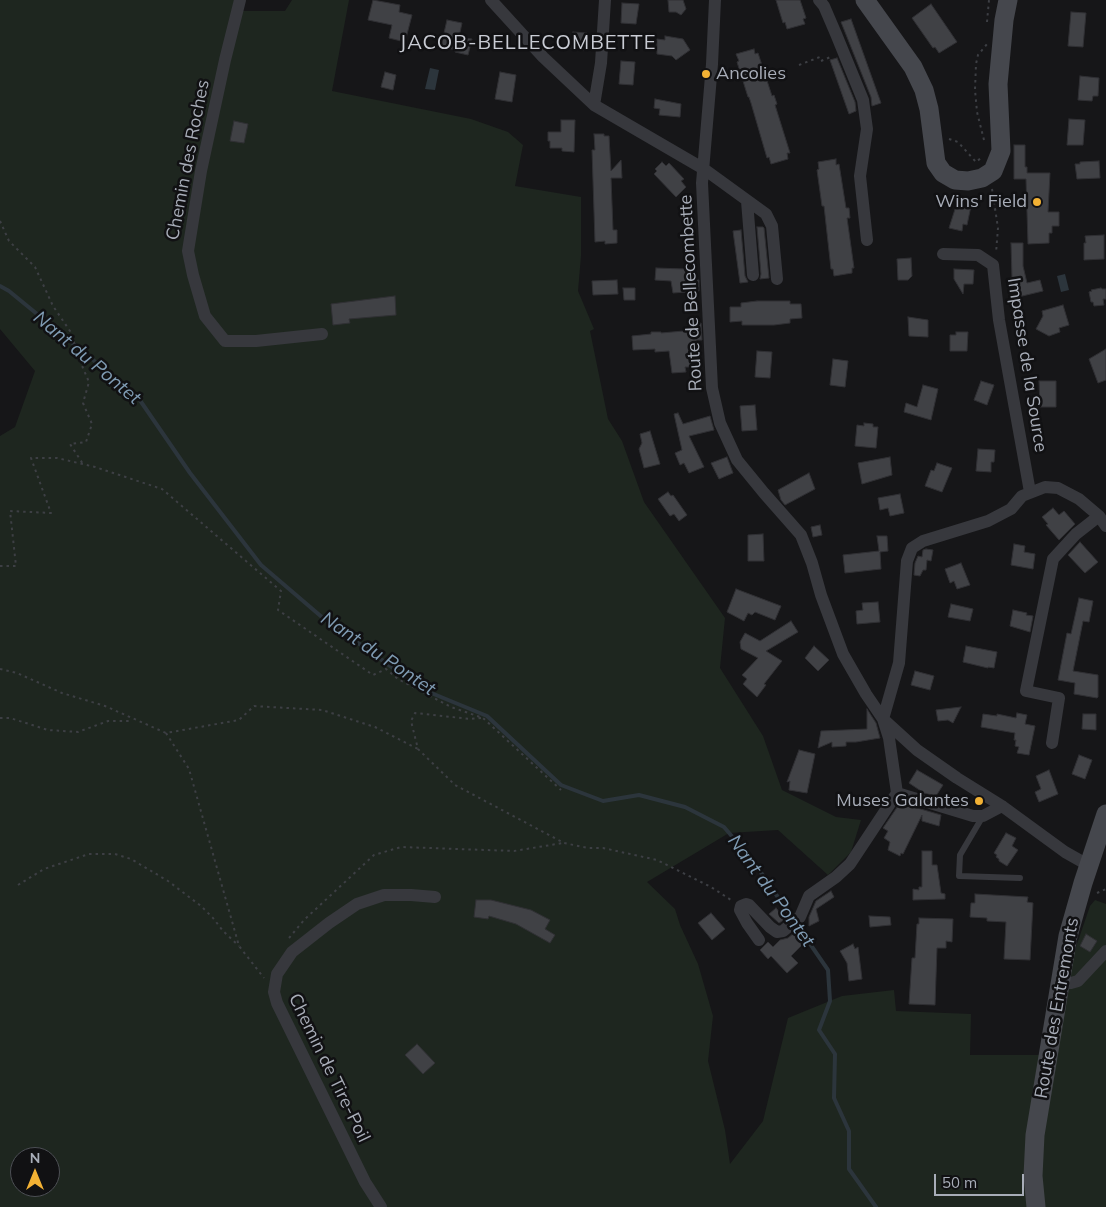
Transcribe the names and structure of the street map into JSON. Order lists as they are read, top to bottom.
{
  "streets": {
    "street": [
      "Chemin des Roches",
      "Route de Bellecombette",
      "Impasse de la Source",
      "Route des Entremonts",
      "Chemin de Tire-Poil"
    ]
  },
  "crossings": [
    ["Route de Bellecombette", "Route des Entremonts"]
  ],
  "districts": ["JACOB-BELLECOMBETTE"],
  "water": ["Nant du Pontet"],
  "places": ["Ancolies", "Wins' Field", "Muses Galantes"],
  "scale_bar": "50 m",
  "north": "top"
}
